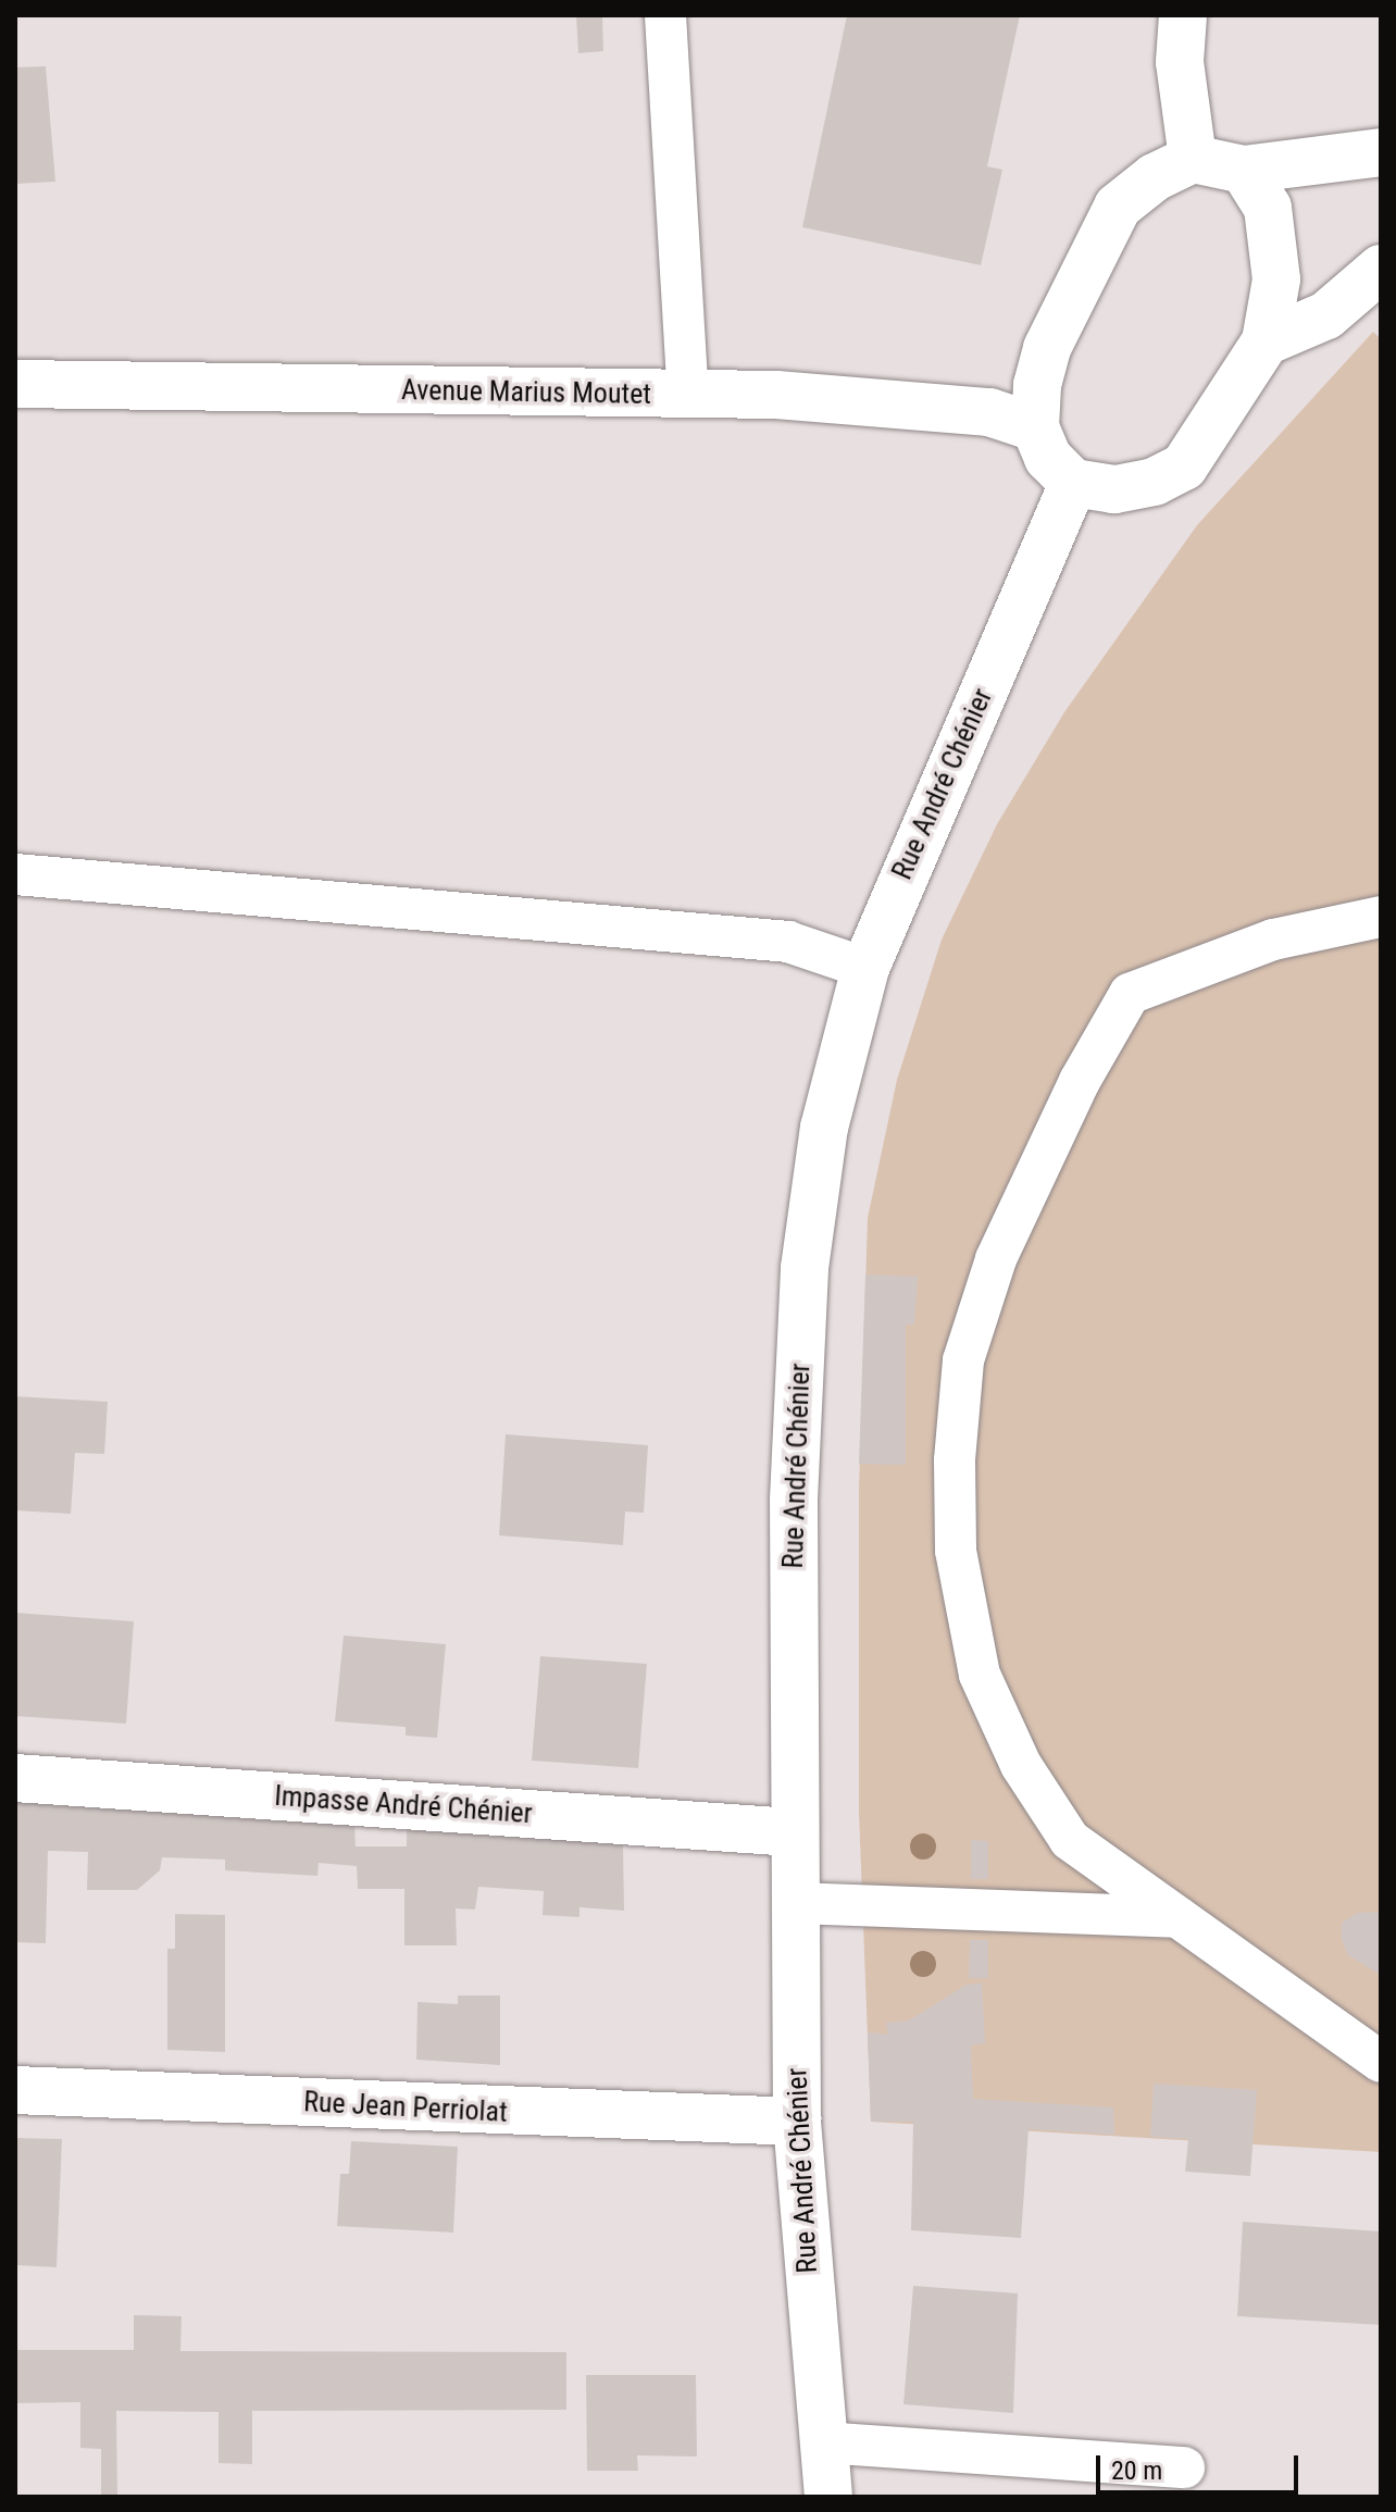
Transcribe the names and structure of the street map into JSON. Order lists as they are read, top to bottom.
{
  "streets": {
    "street": [
      "Avenue Marius Moutet",
      "Rue André Chénier",
      "Impasse André Chénier",
      "Rue Jean Perriolat"
    ]
  },
  "crossings": [
    ["Avenue Marius Moutet", "Rue André Chénier"],
    ["Rue André Chénier", "Impasse André Chénier"],
    ["Rue André Chénier", "Rue Jean Perriolat"]
  ],
  "scale_bar": "20 m"
}
